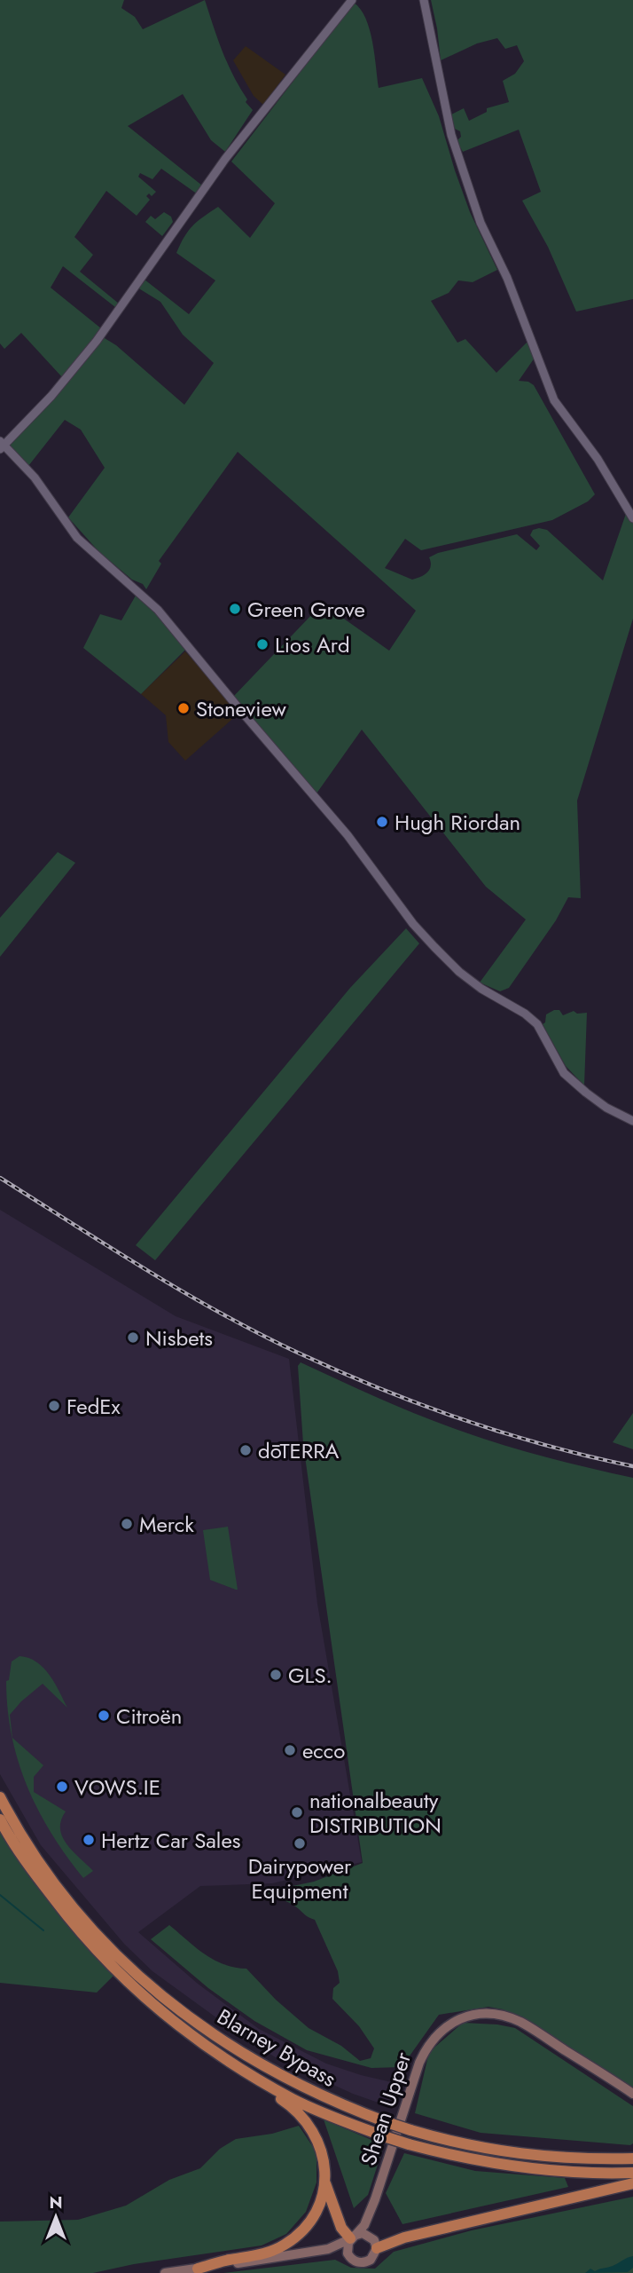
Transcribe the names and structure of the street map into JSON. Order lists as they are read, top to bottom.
{
  "streets": {
    "highway": ["Blarney Bypass"],
    "main road": ["Shean Upper"]
  },
  "places": [
    "Green Grove",
    "Lios Ard",
    "Stoneview",
    "Hugh Riordan",
    "Nisbets",
    "FedEx",
    "dōTERRA",
    "Merck",
    "GLS.",
    "Citroën",
    "ecco",
    "VOWS.IE",
    "nationalbeauty DISTRIBUTION",
    "Hertz Car Sales",
    "Dairypower Equipment"
  ],
  "north": "top"
}
